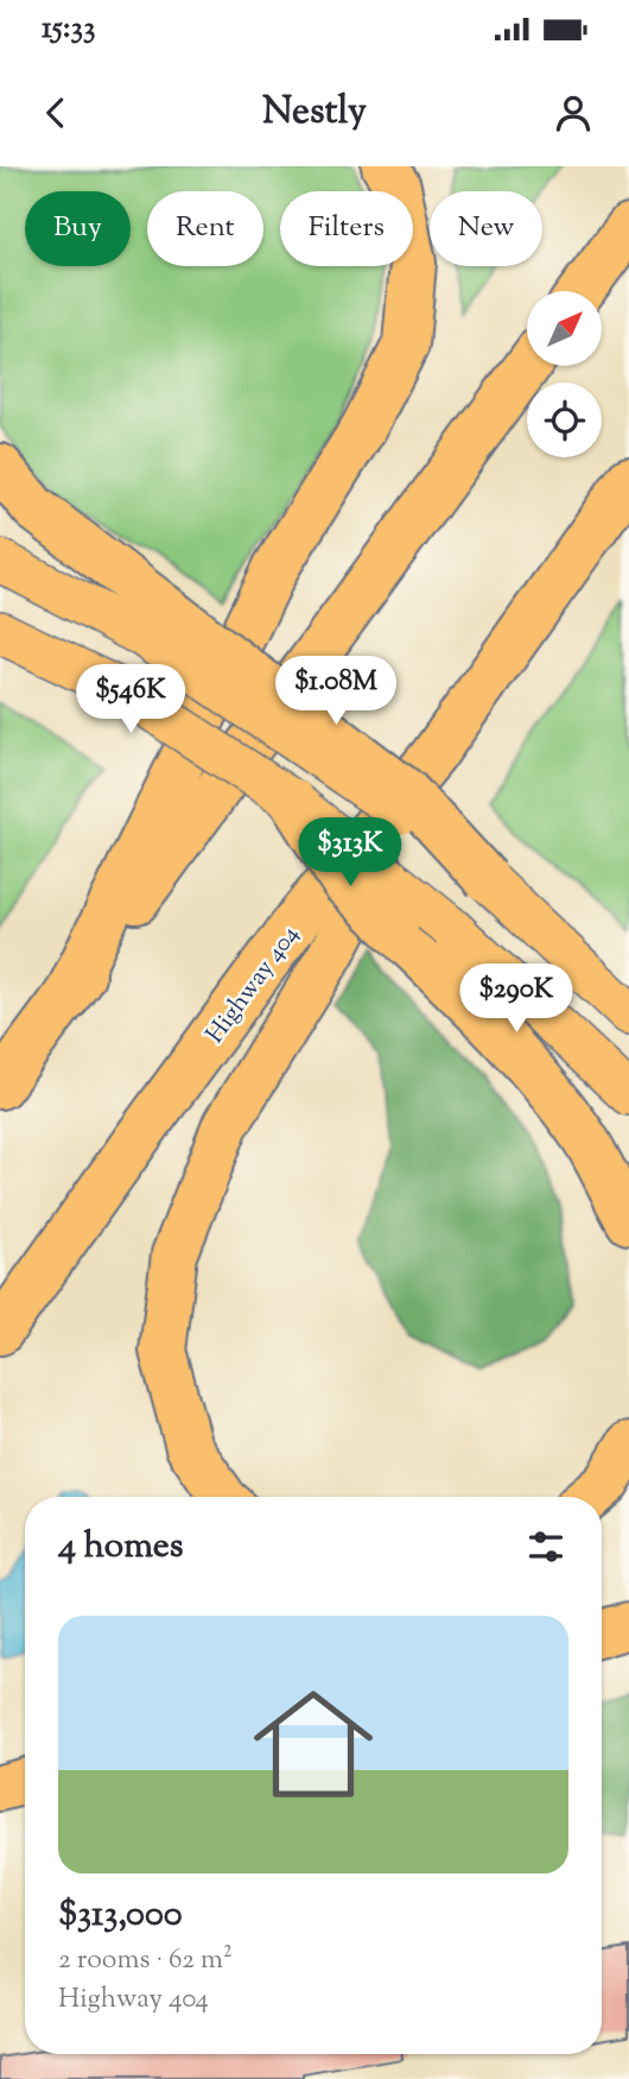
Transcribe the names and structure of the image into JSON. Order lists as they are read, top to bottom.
{
  "streets": {
    "highway": ["Highway 404"]
  },
  "north": "top right",
  "page": {
    "status": "15:33",
    "header": "Nestly",
    "chip": [
      "Buy",
      "Rent",
      "Filters",
      "New"
    ],
    "price": [
      "$1.08M",
      "$546K",
      "$313K",
      "$290K"
    ],
    "heading": "4 homes",
    "list": [
      {
        "name": "$313,000",
        "note": "2 rooms · 62 m² · Highway 404"
      }
    ]
  }
}
